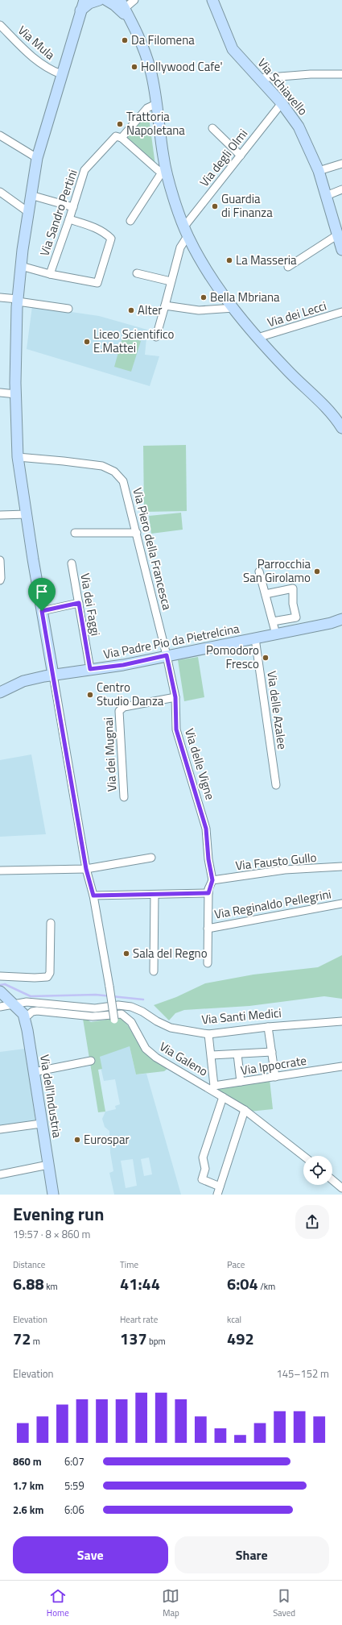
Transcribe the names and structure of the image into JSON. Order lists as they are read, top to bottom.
{
  "streets": {
    "street": [
      "Via Mula",
      "Via Schiavello",
      "Via degli Olmi",
      "Via Sandro Pertini",
      "Via dei Lecci",
      "Via Piero della Francesca",
      "Via dei Faggi",
      "Via Padre Pio da Pietrelcina",
      "Via delle Azalee",
      "Via dei Mugnai",
      "Via delle Vigne",
      "Via Fausto Gullo",
      "Via Reginaldo Pellegrini",
      "Via Santi Medici",
      "Via Galeno",
      "Via Ippocrate",
      "Via dell'Industria"
    ]
  },
  "crossings": [
    ["Via Schiavello", "Via degli Olmi"],
    ["Via Piero della Francesca", "Via Padre Pio da Pietrelcina"],
    ["Via Piero della Francesca", "Via delle Vigne"],
    ["Via dei Faggi", "Via Padre Pio da Pietrelcina"],
    ["Via Padre Pio da Pietrelcina", "Via delle Azalee"],
    ["Via Padre Pio da Pietrelcina", "Via delle Vigne"],
    ["Via dei Mugnai", "Via delle Vigne"],
    ["Via delle Vigne", "Via Fausto Gullo"],
    ["Via Santi Medici", "Via dell'Industria"],
    ["Via Galeno", "Via Ippocrate"],
    ["Via Galeno", "Via dell'Industria"]
  ],
  "places": [
    "Da Filomena",
    "Hollywood Cafe'",
    "Trattoria Napoletana",
    "Guardia di Finanza",
    "La Masseria",
    "Bella Mbriana",
    "Alter",
    "Liceo Scientifico E.Mattei",
    "Parrocchia San Girolamo",
    "Pomodoro Fresco",
    "Centro Studio Danza",
    "Sala del Regno",
    "Eurospar"
  ],
  "page": {
    "heading": ["Evening run", "19:57 · 8 × 860 m"],
    "stats": [
      ["Distance", "6.88 km"],
      ["Time", "41:44"],
      ["Pace", "6:04 /km"],
      ["Elevation", "72 m"],
      ["Heart rate", "137 bpm"],
      ["kcal", "492"]
    ],
    "chart": ["Elevation", "145–152 m"],
    "list": [
      {
        "name": "860 m",
        "note": "6:07"
      },
      {
        "name": "1.7 km",
        "note": "5:59"
      },
      {
        "name": "2.6 km",
        "note": "6:06"
      }
    ],
    "buttons": ["Save", "Share"],
    "tabs": ["Home", "Map", "Saved"]
  }
}
